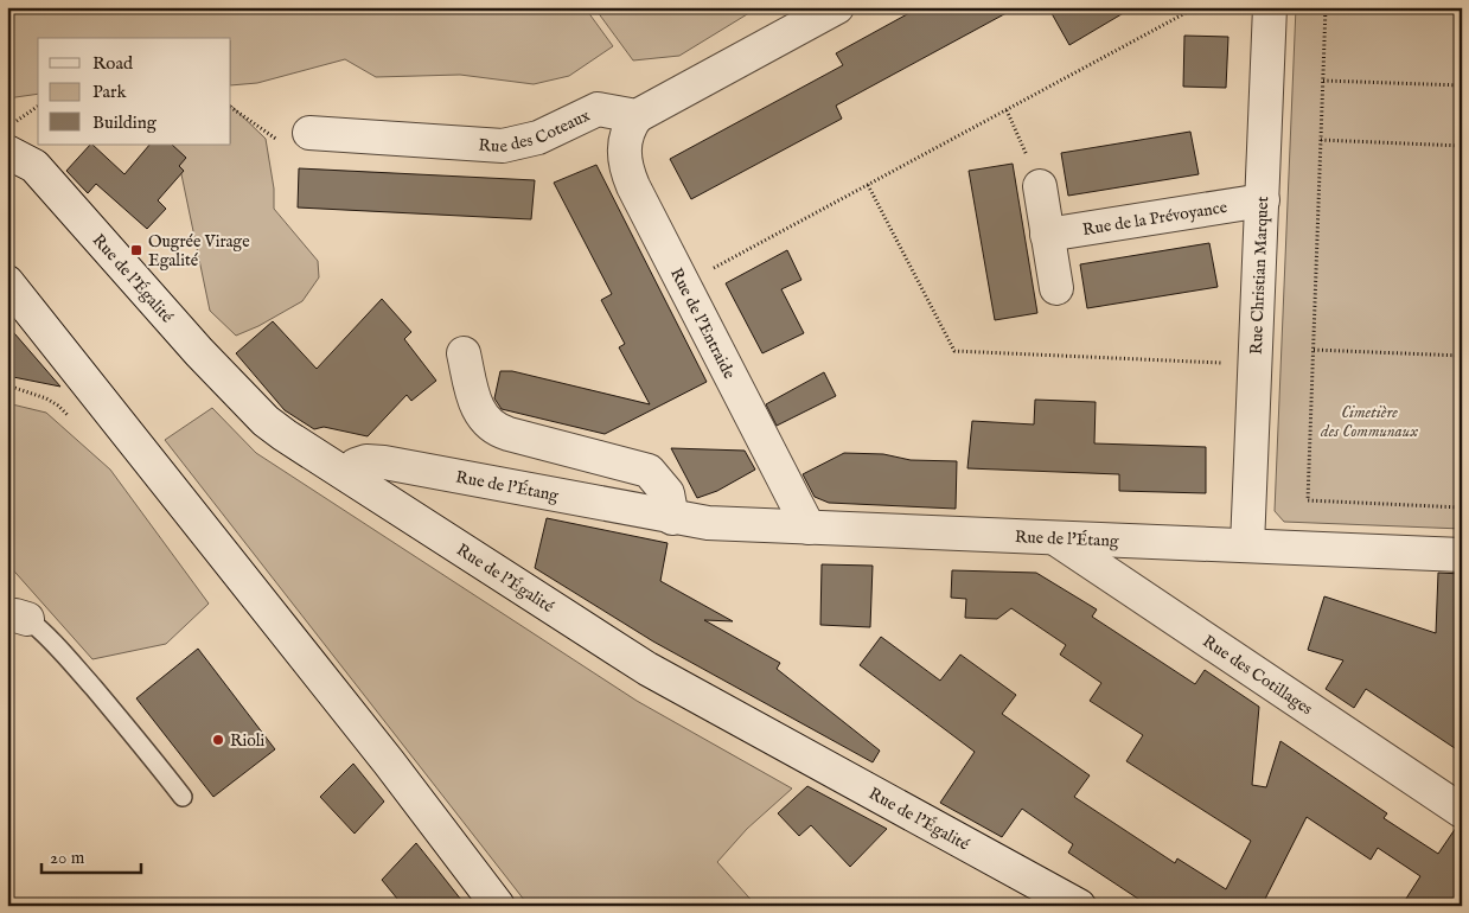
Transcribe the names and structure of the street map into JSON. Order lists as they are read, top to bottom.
{
  "streets": {
    "street": [
      "Rue des Coteaux",
      "Rue de la Prévoyance",
      "Rue Christian Marquet",
      "Rue de l'Égalité",
      "Rue de l'Entraide",
      "Rue de l'Étang",
      "Rue des Cotillages"
    ]
  },
  "crossings": [
    ["Rue des Coteaux", "Rue de l'Entraide"],
    ["Rue de la Prévoyance", "Rue Christian Marquet"],
    ["Rue Christian Marquet", "Rue de l'Étang"],
    ["Rue de l'Égalité", "Rue de l'Étang"],
    ["Rue de l'Entraide", "Rue de l'Étang"],
    ["Rue de l'Étang", "Rue des Cotillages"]
  ],
  "parks": ["Cimetière des Communaux"],
  "places": {
    "transit": ["Ougrée Virage Egalité"],
    "other": ["Rioli"]
  },
  "legend": ["Road", "Park", "Building"],
  "scale_bar": "20 m"
}
